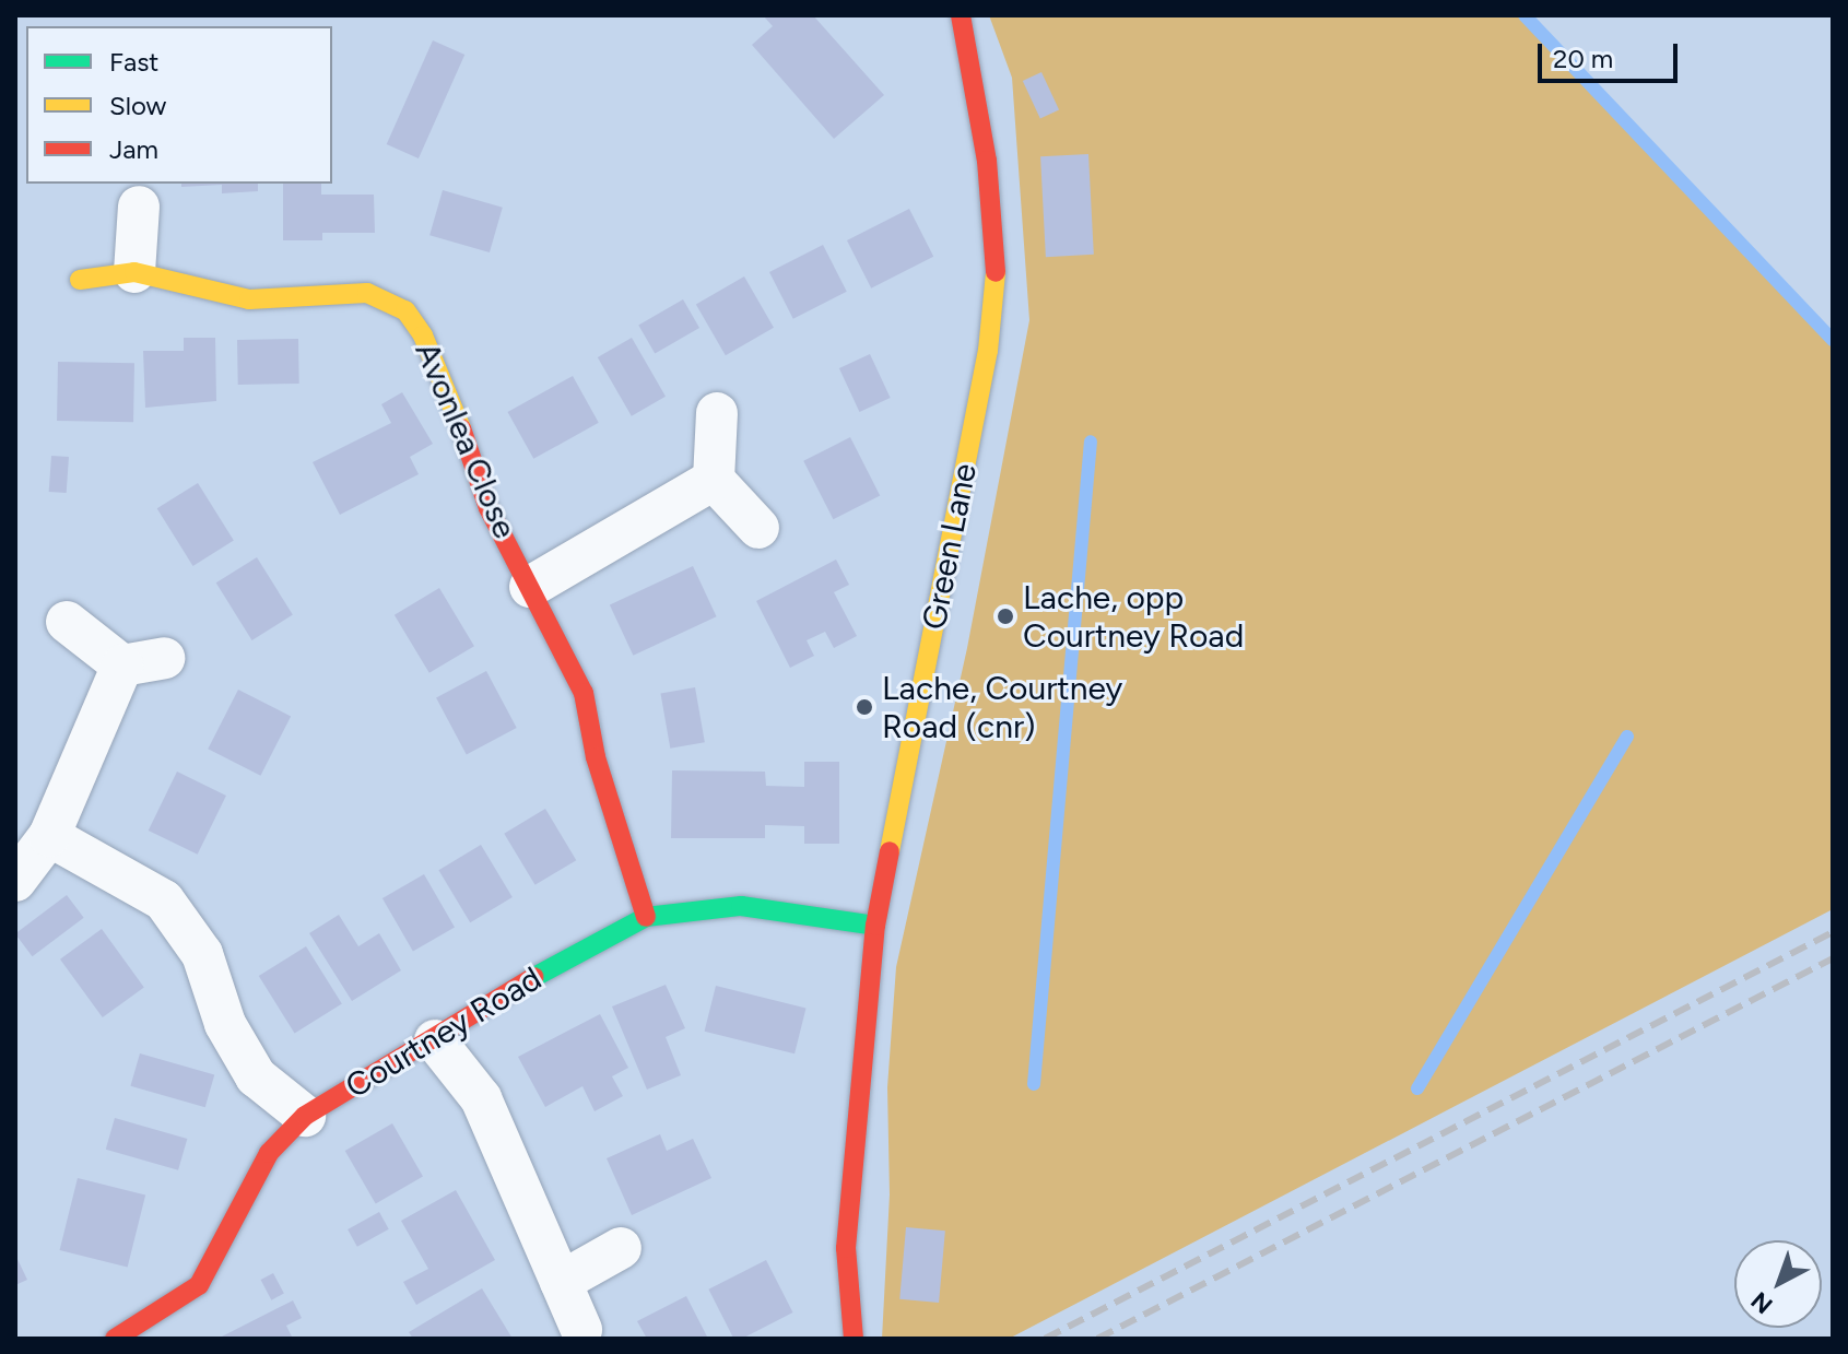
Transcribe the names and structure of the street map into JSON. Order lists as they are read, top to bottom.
{
  "streets": {
    "street": ["Avonlea Close", "Green Lane", "Courtney Road"]
  },
  "crossings": [
    ["Avonlea Close", "Courtney Road"],
    ["Green Lane", "Courtney Road"]
  ],
  "places": ["Lache, opp Courtney Road", "Lache, Courtney Road (cnr)"],
  "legend": ["Fast", "Slow", "Jam"],
  "scale_bar": "20 m",
  "north": "bottom left"
}
